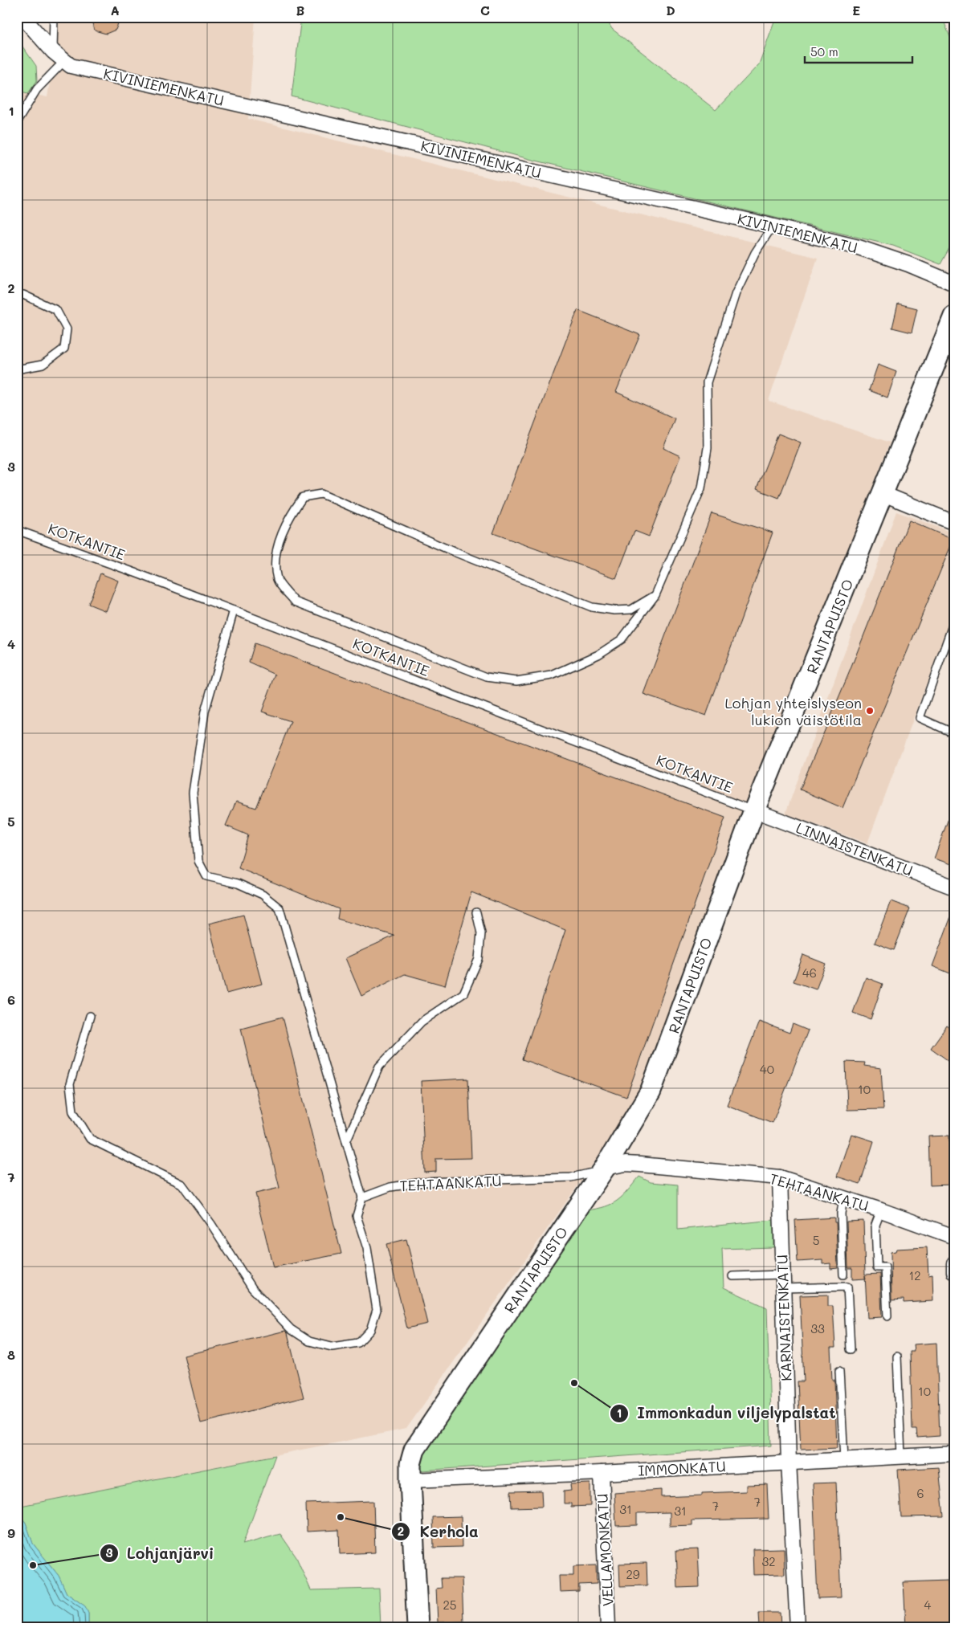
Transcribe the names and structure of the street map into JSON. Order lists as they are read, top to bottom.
{
  "streets": {
    "street": [
      "KIVINIEMENKATU",
      "RANTAPUISTO",
      "LINNAISTENKATU",
      "TEHTAANKATU",
      "KARNAISTENKATU",
      "IMMONKATU",
      "VELLAMONKATU"
    ],
    "lane": ["KOTKANTIE"]
  },
  "crossings": [
    ["KOTKANTIE", "RANTAPUISTO"],
    ["KOTKANTIE", "LINNAISTENKATU"],
    ["RANTAPUISTO", "LINNAISTENKATU"],
    ["RANTAPUISTO", "TEHTAANKATU"],
    ["RANTAPUISTO", "IMMONKATU"],
    ["TEHTAANKATU", "KARNAISTENKATU"],
    ["KARNAISTENKATU", "IMMONKATU"],
    ["IMMONKATU", "VELLAMONKATU"]
  ],
  "places": [
    "Lohjan yhteislyseon lukion väistötila",
    "Immonkadun viljelypalstat",
    "Kerhola",
    "Lohjanjärvi"
  ],
  "house_numbers": [
    "46",
    "40",
    "10",
    "5",
    "12",
    "33",
    "10",
    "6",
    "7",
    "7",
    "31",
    "31",
    "32",
    "29",
    "25",
    "4"
  ],
  "scale_bar": "50 m",
  "grid": {
    "columns": [
      "A",
      "B",
      "C",
      "D",
      "E"
    ],
    "rows": [
      "1",
      "2",
      "3",
      "4",
      "5",
      "6",
      "7",
      "8",
      "9"
    ]
  }
}
